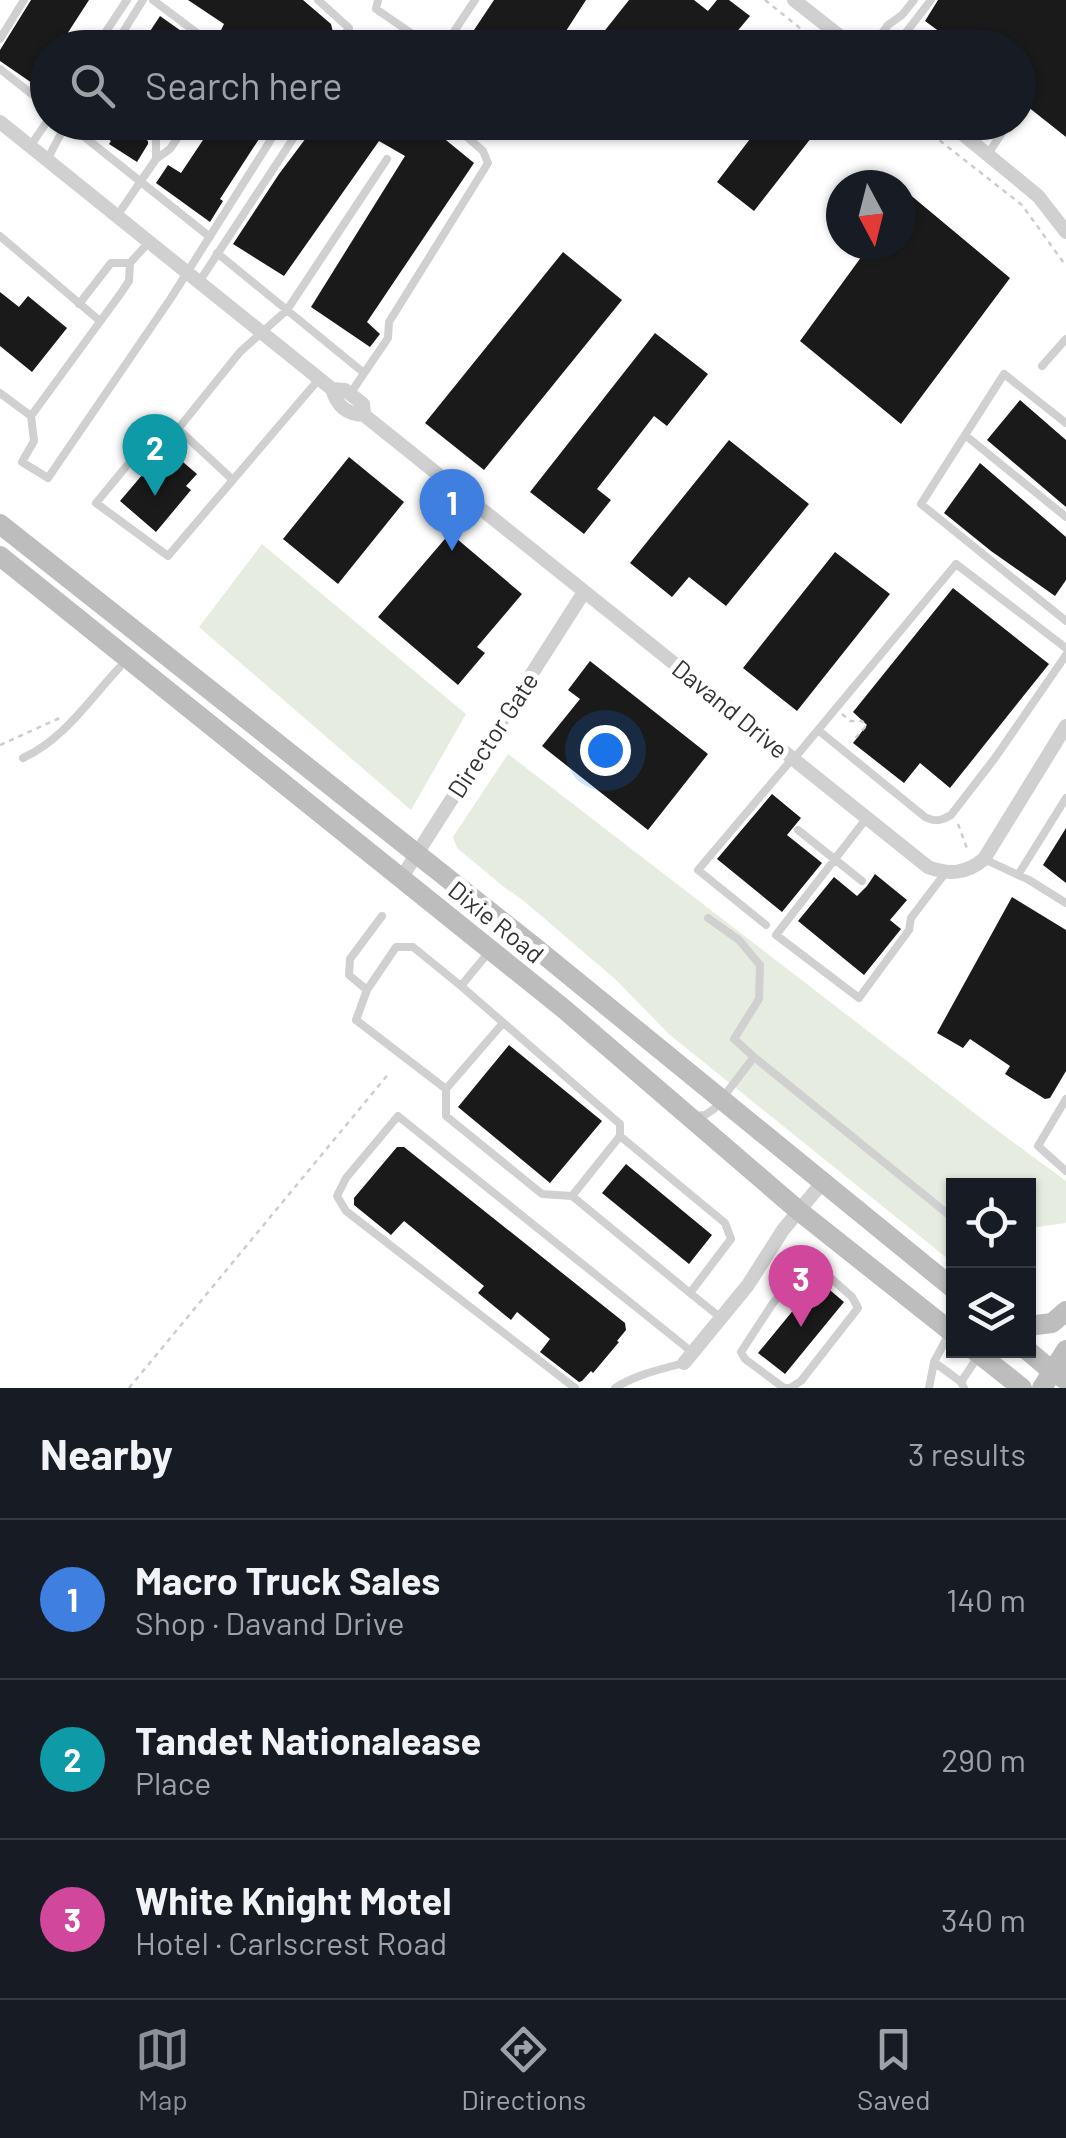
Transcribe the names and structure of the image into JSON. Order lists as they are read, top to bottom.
{
  "streets": {
    "main road": ["Dixie Road"],
    "street": ["Davand Drive", "Director Gate"]
  },
  "crossings": [
    ["Davand Drive", "Director Gate"],
    ["Director Gate", "Dixie Road"]
  ],
  "north": "bottom",
  "page": {
    "search": "Search here",
    "pins": ["2", "1", "3"],
    "heading": ["Nearby", "3 results"],
    "list": [
      {
        "mark": "1",
        "name": "Macro Truck Sales",
        "note": "Shop · Davand Drive",
        "value": "140 m"
      },
      {
        "mark": "2",
        "name": "Tandet Nationalease",
        "note": "Place",
        "value": "290 m"
      },
      {
        "mark": "3",
        "name": "White Knight Motel",
        "note": "Hotel · Carlscrest Road",
        "value": "340 m"
      }
    ],
    "nav": ["Map", "Directions", "Saved"]
  }
}
